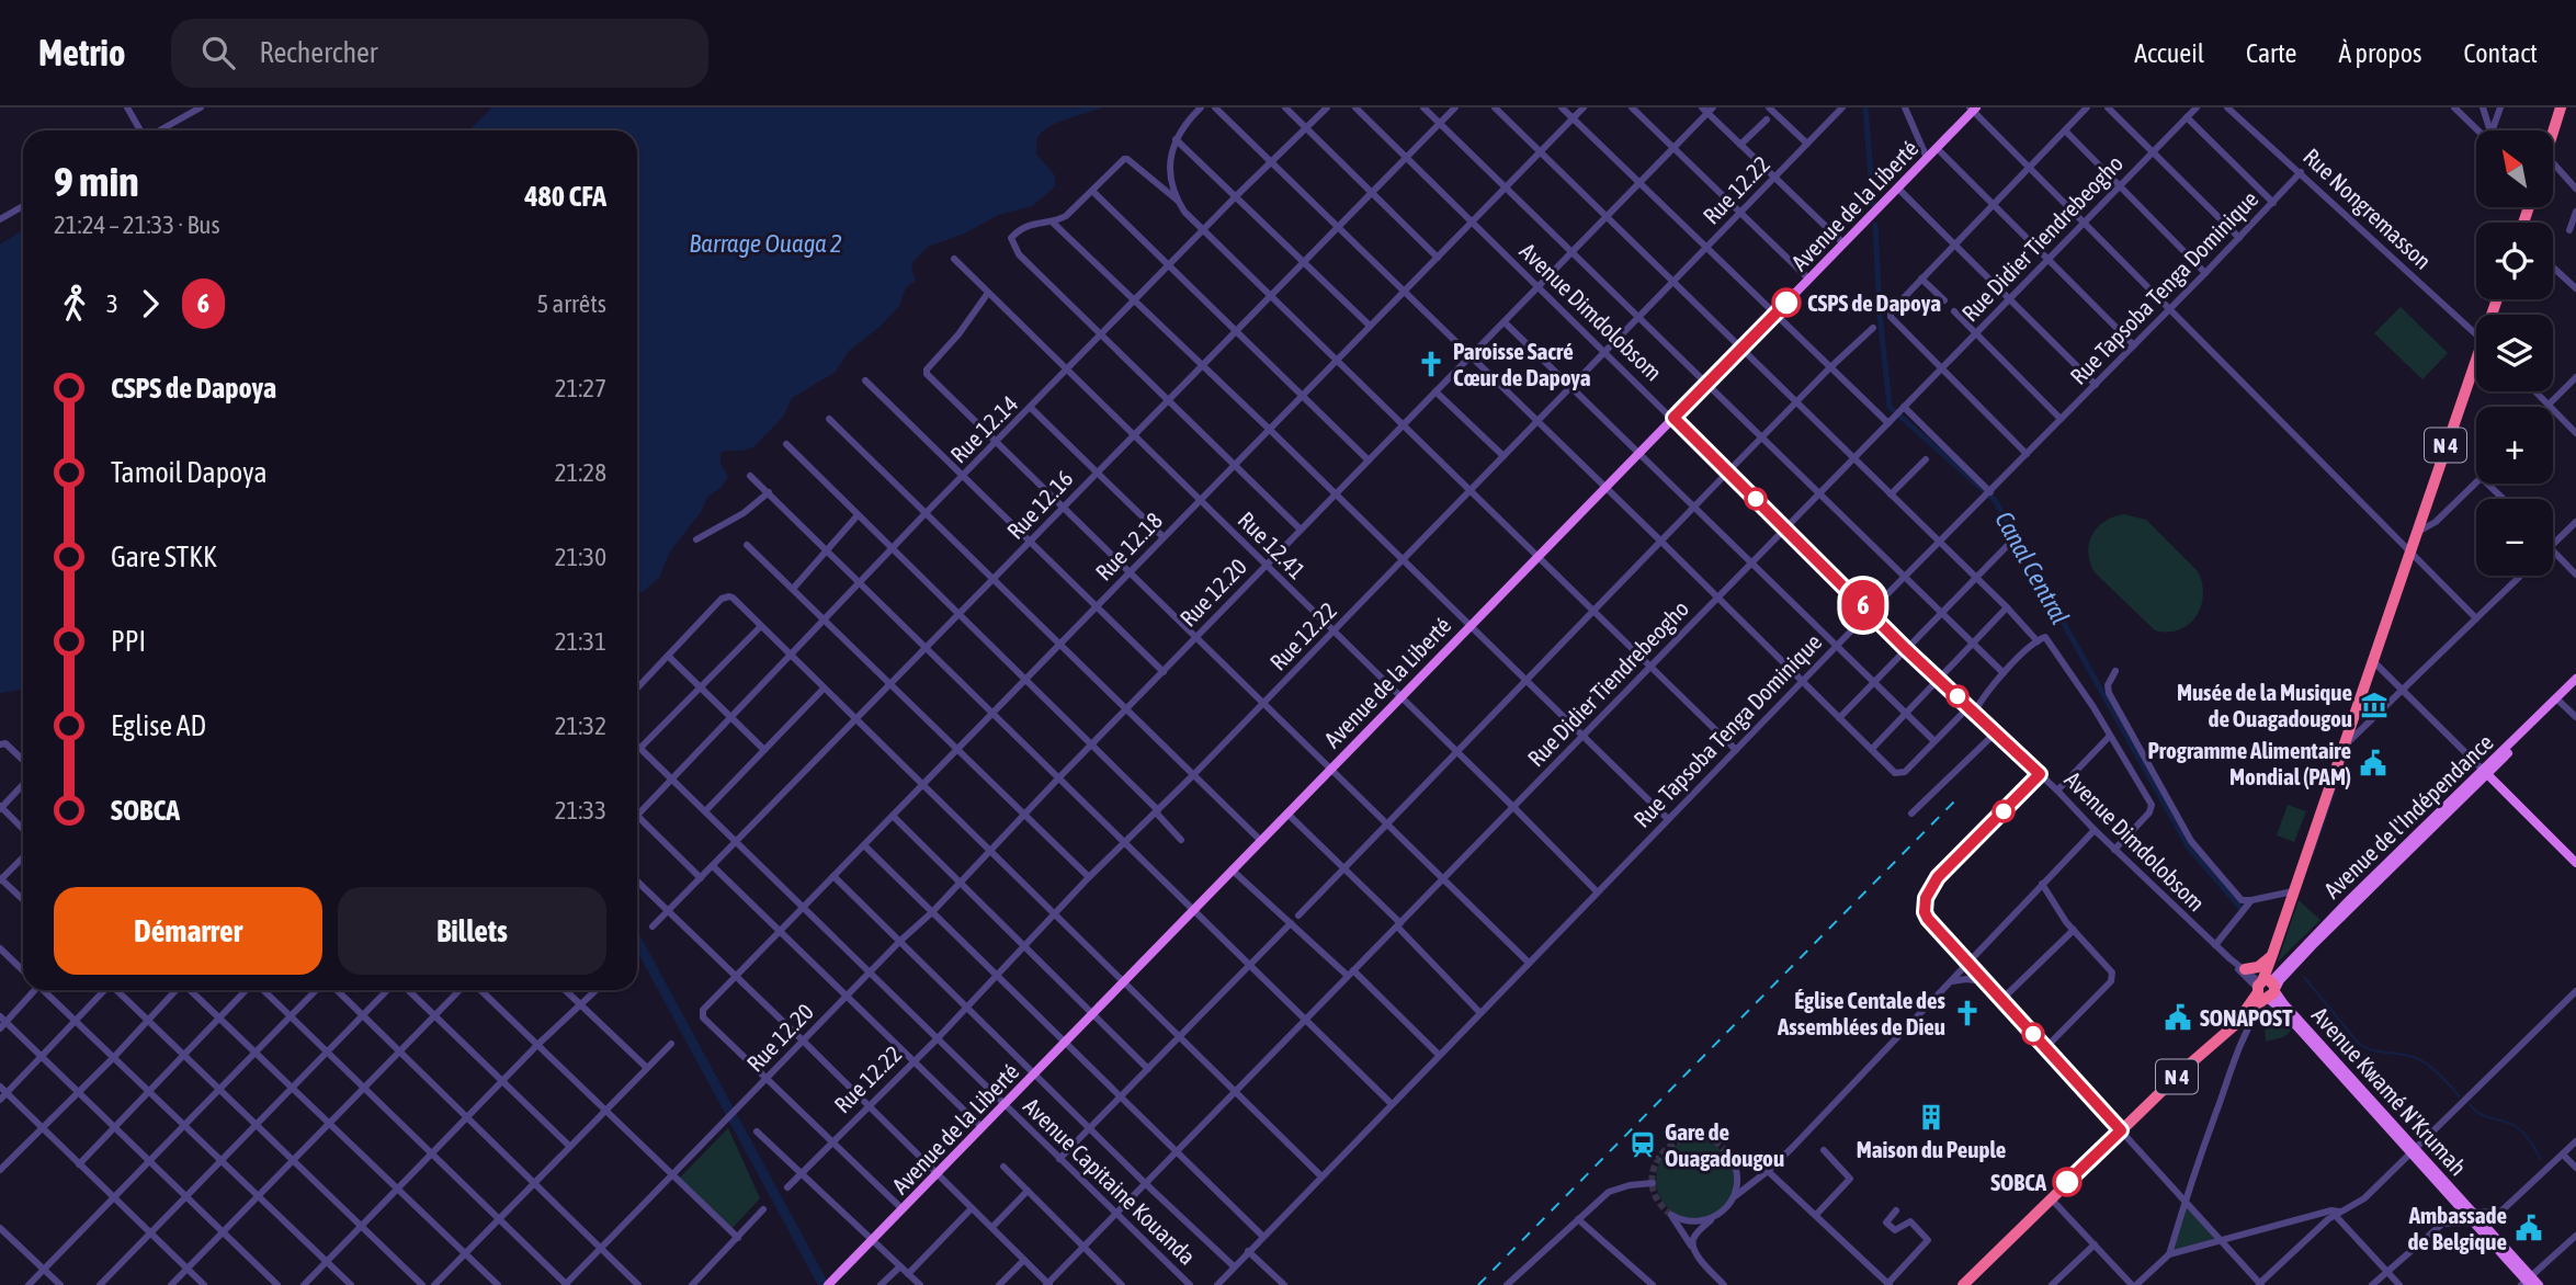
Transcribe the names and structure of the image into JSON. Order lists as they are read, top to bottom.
{
  "streets": {
    "highway": ["N 4"],
    "main road": ["Avenue de la Liberté", "Avenue de l'Indépendance", "Avenue Kwamé N'Krumah"],
    "street": [
      "Rue 12.22",
      "Rue Nongremasson",
      "Rue Didier Tiendrebeogho",
      "Rue Tapsoba Tenga Dominique",
      "Avenue Dimdolobsom",
      "Rue 12.14",
      "Rue 12.16",
      "Rue 12.41",
      "Rue 12.18",
      "Rue 12.20",
      "Avenue Capitaine Kouanda"
    ]
  },
  "crossings": [
    ["Rue 12.22", "Avenue Dimdolobsom"],
    ["Rue 12.22", "Rue 12.41"],
    ["Rue 12.22", "Avenue Capitaine Kouanda"],
    ["Avenue de la Liberté", "Avenue Dimdolobsom"],
    ["Avenue de la Liberté", "Rue 12.41"],
    ["Avenue de la Liberté", "Avenue Capitaine Kouanda"],
    ["Rue Nongremasson", "Rue Tapsoba Tenga Dominique"],
    ["Rue Didier Tiendrebeogho", "Avenue Dimdolobsom"],
    ["Rue Didier Tiendrebeogho", "Rue 12.41"],
    ["Rue Didier Tiendrebeogho", "Avenue Capitaine Kouanda"],
    ["Rue Tapsoba Tenga Dominique", "Avenue Dimdolobsom"],
    ["Rue Tapsoba Tenga Dominique", "Rue 12.41"],
    ["Avenue Dimdolobsom", "N 4"],
    ["Avenue Dimdolobsom", "Rue 12.16"],
    ["Avenue Dimdolobsom", "Rue 12.18"],
    ["Avenue Dimdolobsom", "Rue 12.20"],
    ["Avenue Dimdolobsom", "Avenue de l'Indépendance"],
    ["Avenue Dimdolobsom", "Avenue Kwamé N'Krumah"],
    ["Rue 12.14", "Rue 12.41"],
    ["Rue 12.14", "Avenue Capitaine Kouanda"],
    ["N 4", "Avenue de l'Indépendance"],
    ["N 4", "Avenue Kwamé N'Krumah"],
    ["Rue 12.16", "Rue 12.41"],
    ["Rue 12.16", "Avenue Capitaine Kouanda"],
    ["Rue 12.41", "Rue 12.18"],
    ["Rue 12.41", "Rue 12.20"],
    ["Rue 12.18", "Rue 12.20"],
    ["Rue 12.18", "Avenue Capitaine Kouanda"],
    ["Rue 12.20", "Avenue Capitaine Kouanda"],
    ["Avenue de l'Indépendance", "Avenue Kwamé N'Krumah"]
  ],
  "water": ["Barrage Ouaga 2", "Canal Central"],
  "places": {
    "other": ["CSPS de Dapoya", "SOBCA"],
    "church": ["Paroisse Sacré Cœur de Dapoya", "Église Centale des Assemblées de Dieu"],
    "museum": ["Musée de la Musique de Ouagadougou"],
    "public building": ["Programme Alimentaire Mondial (PAM)", "SONAPOST", "Ambassade de Belgique"],
    "building": ["Maison du Peuple"],
    "station": ["Gare de Ouagadougou"]
  },
  "lines": ["bus line 6"],
  "north": "top left",
  "page": {
    "header": "Metrio",
    "search": "Rechercher",
    "nav": [
      "Accueil",
      "Carte",
      "À propos",
      "Contact"
    ],
    "on_map": "6",
    "map_buttons": ["+", "−"],
    "heading": ["9 min", "21:24 – 21:33 · Bus", "480 CFA"],
    "legs": ["3", "6", "5 arrêts"],
    "list": [
      {
        "name": "CSPS de Dapoya",
        "value": "21:27"
      },
      {
        "name": "Tamoil Dapoya",
        "value": "21:28"
      },
      {
        "name": "Gare STKK",
        "value": "21:30"
      },
      {
        "name": "PPI",
        "value": "21:31"
      },
      {
        "name": "Eglise AD",
        "value": "21:32"
      },
      {
        "name": "SOBCA",
        "value": "21:33"
      }
    ],
    "buttons": ["Démarrer", "Billets"]
  }
}
